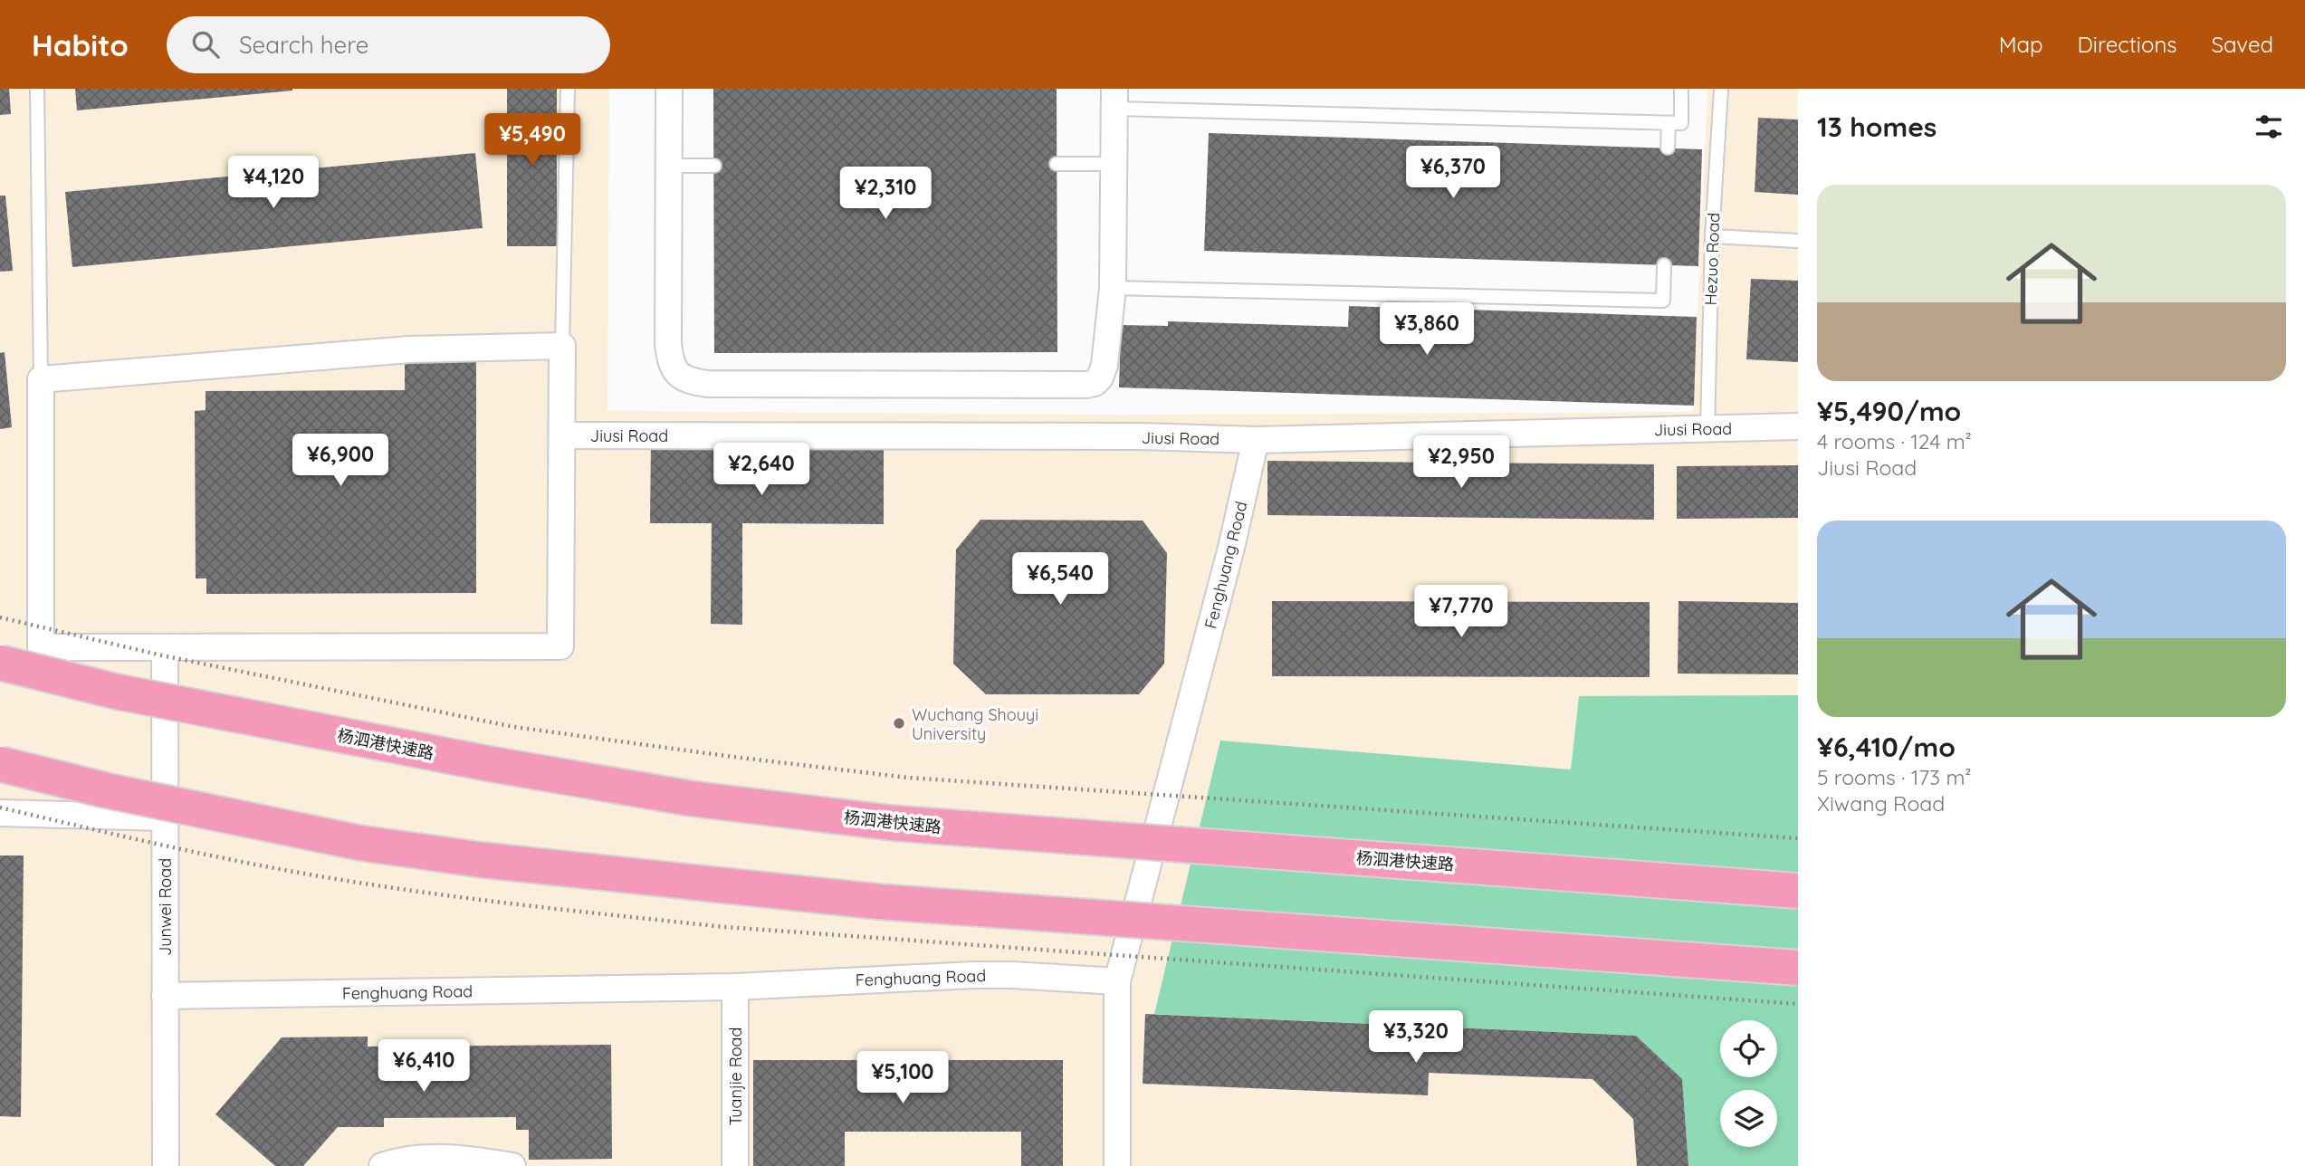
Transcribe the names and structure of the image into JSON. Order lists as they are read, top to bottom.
{
  "streets": {
    "highway": ["杨泗港快速路"],
    "street": [
      "Jiusi Road",
      "Fenghuang Road",
      "Junwei Road",
      "Tuanjie Road"
    ],
    "lane": ["Hezuo Road"]
  },
  "crossings": [
    ["Hezuo Road", "Jiusi Road"],
    ["Jiusi Road", "Fenghuang Road"],
    ["Fenghuang Road", "Junwei Road"],
    ["Fenghuang Road", "Tuanjie Road"]
  ],
  "places": ["Wuchang Shouyi University"],
  "page": {
    "header": "Habito",
    "search": "Search here",
    "nav": ["Map", "Directions", "Saved"],
    "heading": "13 homes",
    "price": [
      "¥5,490",
      "¥6,370",
      "¥4,120",
      "¥2,310",
      "¥3,860",
      "¥6,900",
      "¥2,950",
      "¥2,640",
      "¥6,540",
      "¥7,770",
      "¥3,320",
      "¥6,410",
      "¥5,100"
    ],
    "list": [
      {
        "name": "¥5,490/mo",
        "note": "4 rooms · 124 m² · Jiusi Road"
      },
      {
        "name": "¥6,410/mo",
        "note": "5 rooms · 173 m² · Xiwang Road"
      }
    ]
  }
}
